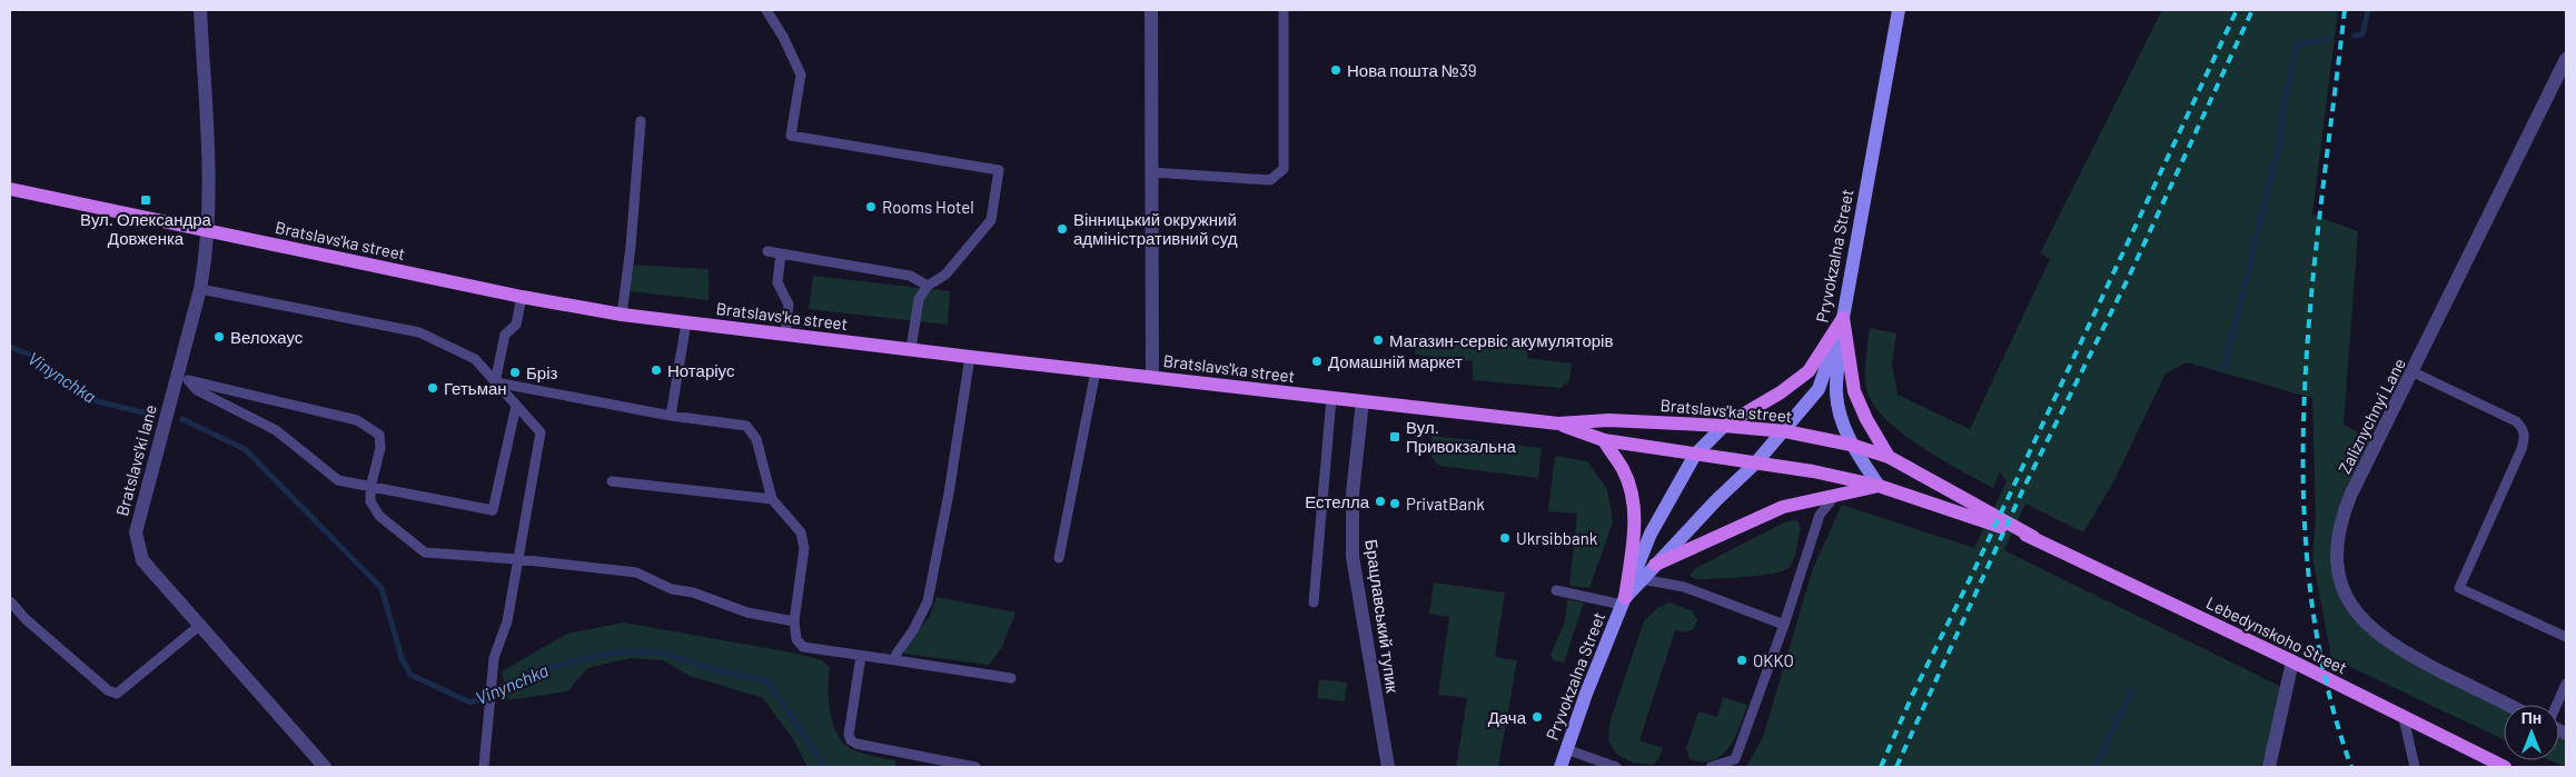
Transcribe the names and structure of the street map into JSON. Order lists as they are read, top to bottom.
{
  "streets": {
    "main road": ["Bratslavs'ka street", "Pryvokzalna Street", "Lebedynskoho Street"],
    "street": ["Zaliznychnyi Lane", "Bratslavs'ki lane", "Брацлавський тупик"]
  },
  "crossings": [
    ["Bratslavs'ka street", "Pryvokzalna Street"],
    ["Bratslavs'ka street", "Bratslavs'ki lane"],
    ["Bratslavs'ka street", "Брацлавський тупик"],
    ["Bratslavs'ka street", "Lebedynskoho Street"]
  ],
  "water": ["Vinynchka"],
  "places": {
    "other": [
      "Нова пошта №39",
      "Rooms Hotel",
      "Вінницький окружний адміністративний суд",
      "Велохаус",
      "Магазин-сервіс акумуляторів",
      "Домашній маркет",
      "Нотаріус",
      "Бріз",
      "Гетьман",
      "Естелла",
      "PrivatBank",
      "Ukrsibbank",
      "OKKO",
      "Дача"
    ],
    "transit": ["Вул. Олександра Довженка", "Вул. Привокзальна"]
  },
  "north": "top"
}
